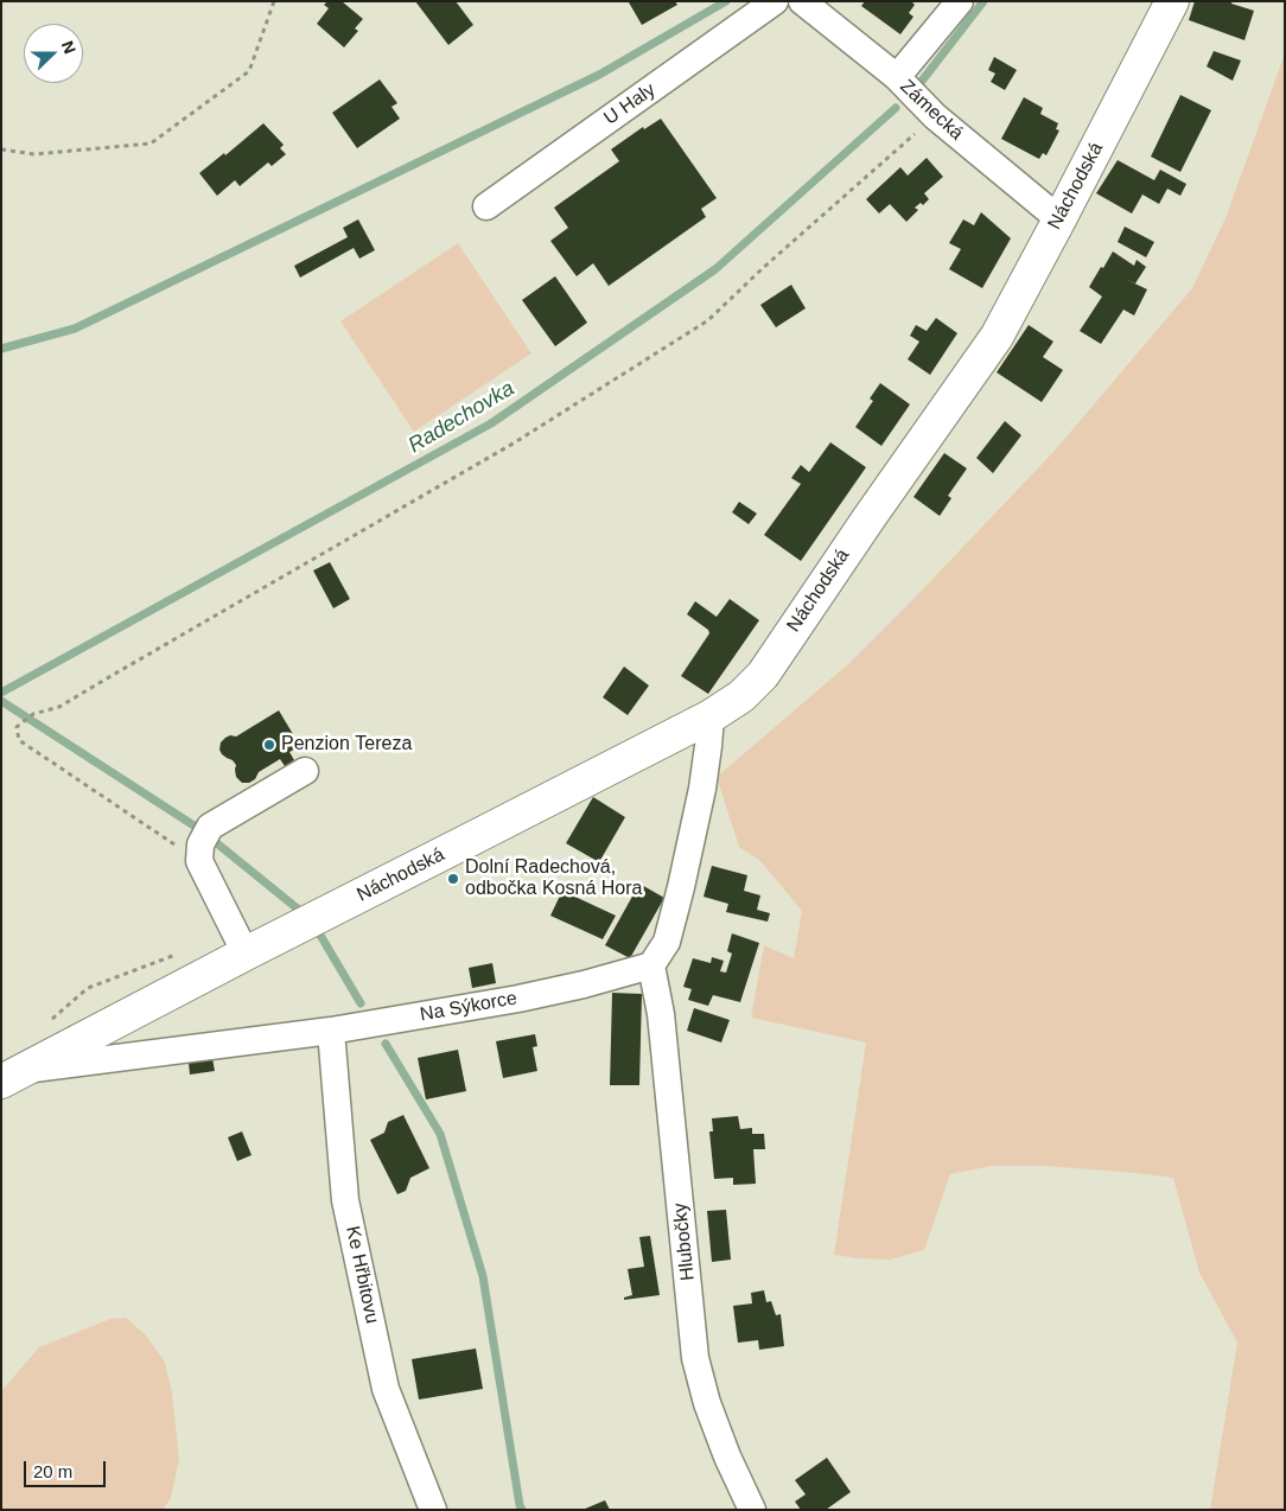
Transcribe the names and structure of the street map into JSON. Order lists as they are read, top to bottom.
{
  "streets": {
    "main road": ["Náchodská"],
    "street": [
      "U Haly",
      "Zámecká",
      "Na Sýkorce",
      "Hlubočky",
      "Ke Hřbitovu"
    ]
  },
  "crossings": [
    ["Zámecká", "Náchodská"],
    ["Náchodská", "Na Sýkorce"],
    ["Na Sýkorce", "Hlubočky"],
    ["Na Sýkorce", "Ke Hřbitovu"]
  ],
  "water": ["Radechovka"],
  "places": ["Penzion Tereza", "Dolní Radechová, odbočka Kosná Hora"],
  "scale_bar": "20 m",
  "north": "right"
}
